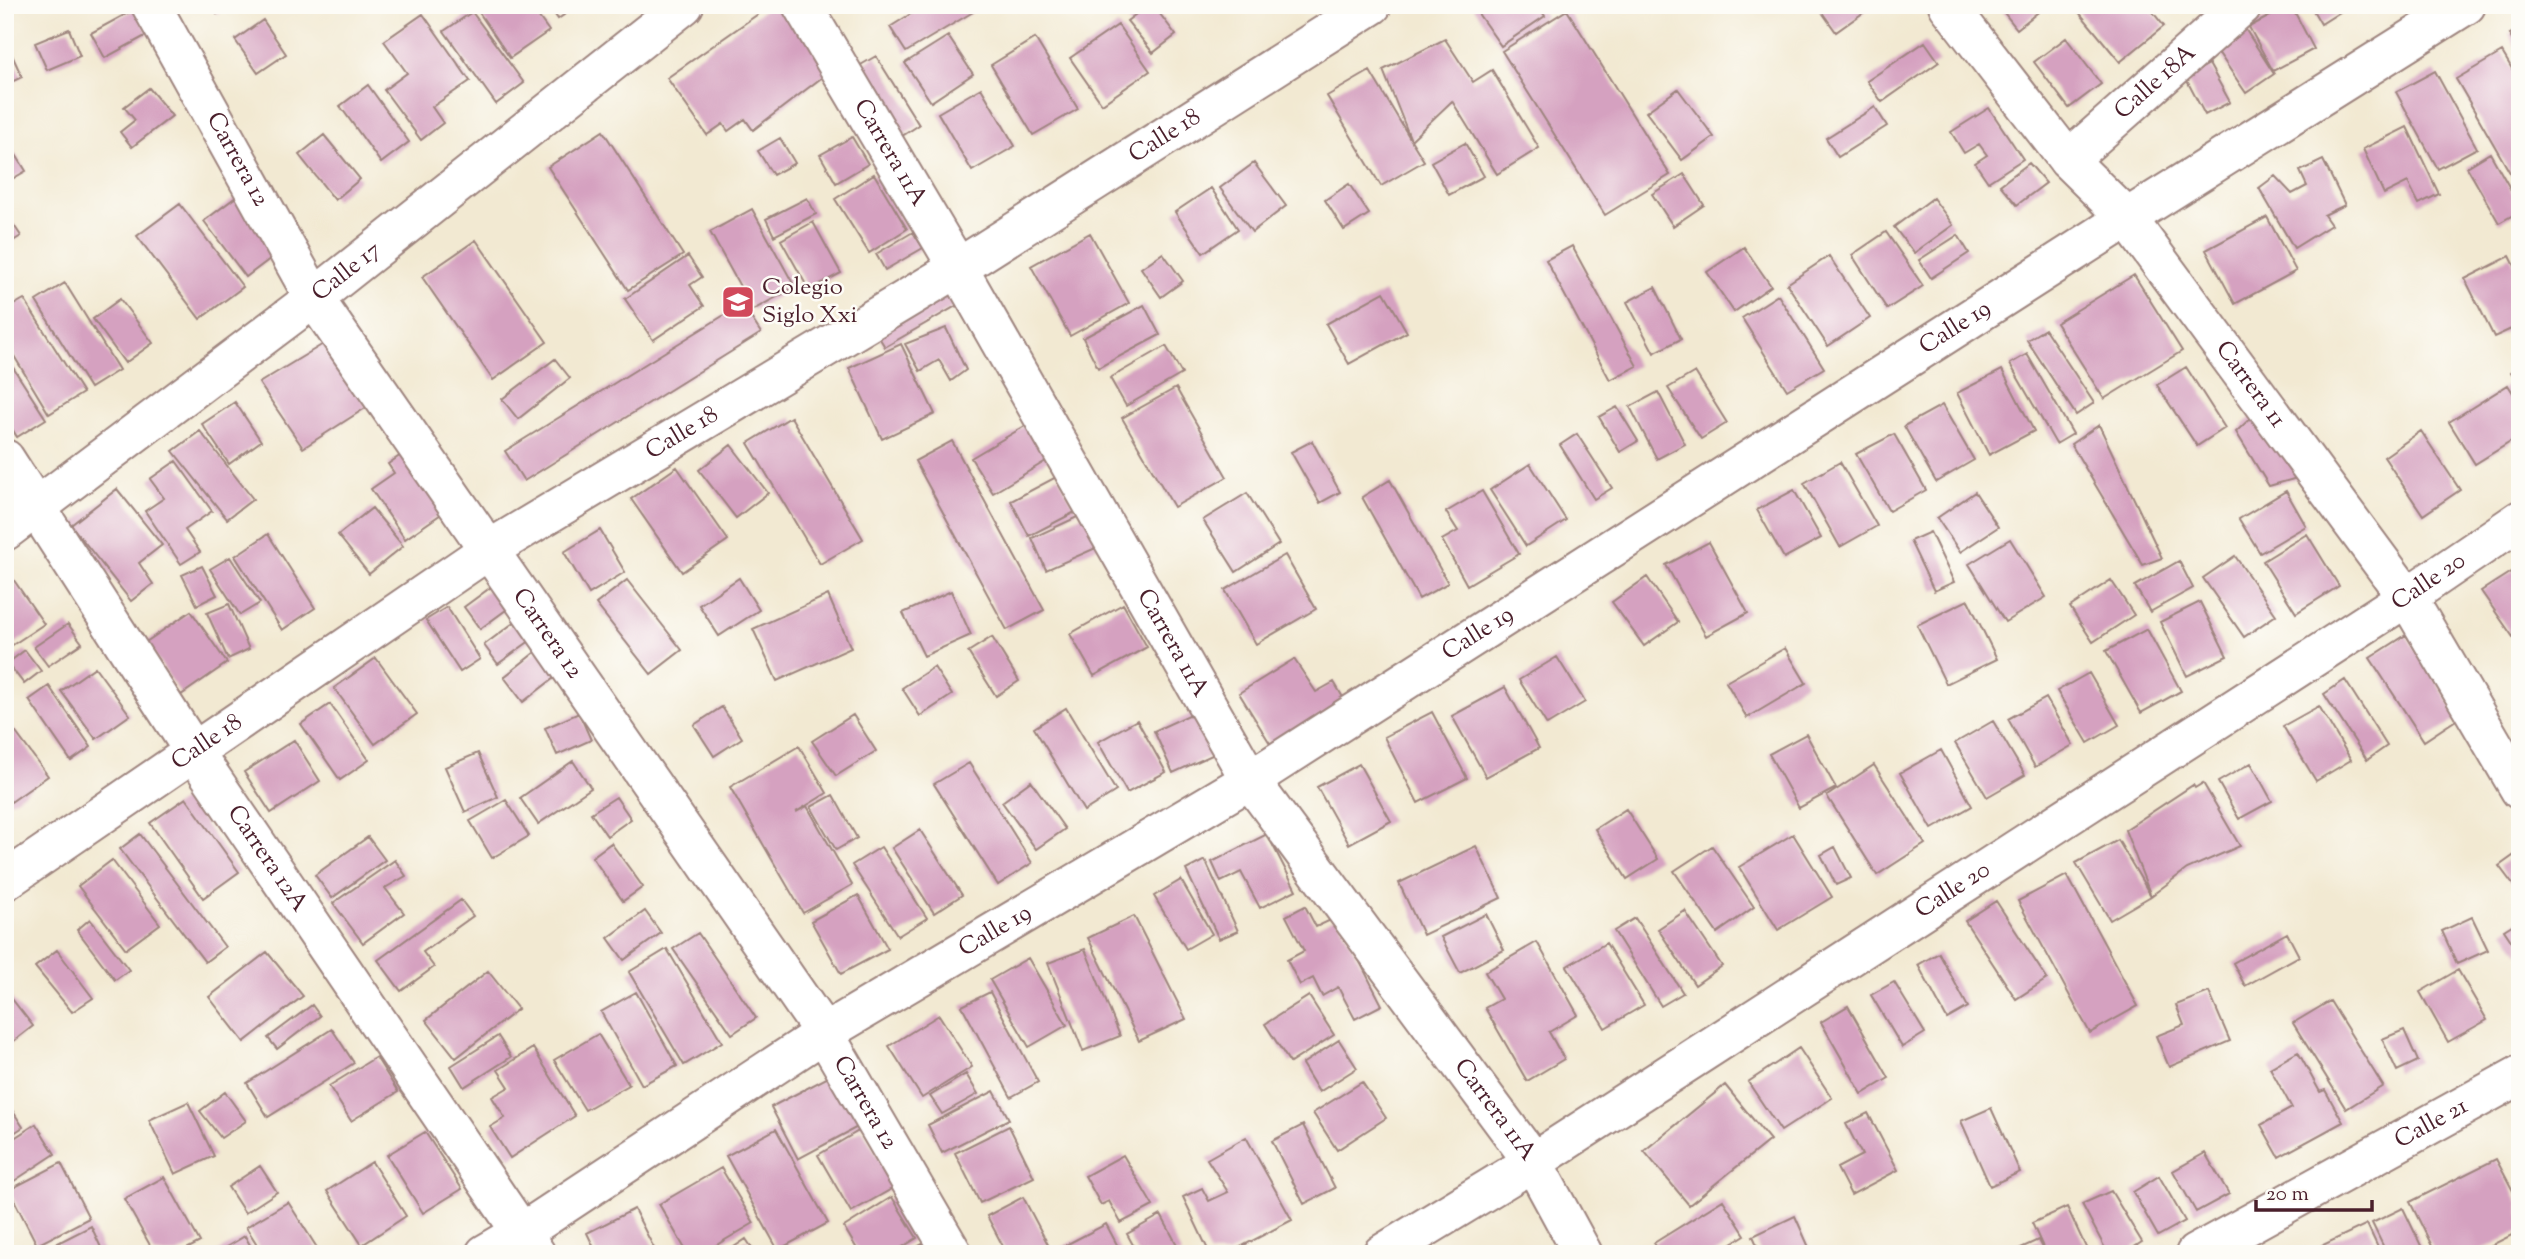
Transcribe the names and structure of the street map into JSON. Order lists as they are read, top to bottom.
{
  "streets": {
    "street": [
      "Calle 18A",
      "Calle 18",
      "Carrera 11A",
      "Carrera 12",
      "Calle 17",
      "Calle 19",
      "Carrera 11",
      "Calle 20",
      "Carrera 12A",
      "Calle 21"
    ]
  },
  "crossings": [
    ["Calle 18A", "Carrera 11"],
    ["Calle 18", "Carrera 11A"],
    ["Calle 18", "Carrera 12"],
    ["Calle 18", "Carrera 12A"],
    ["Carrera 11A", "Calle 19"],
    ["Carrera 11A", "Calle 20"],
    ["Carrera 12", "Calle 17"],
    ["Carrera 12", "Calle 19"],
    ["Calle 17", "Carrera 12A"],
    ["Calle 19", "Carrera 11"],
    ["Calle 19", "Carrera 12A"],
    ["Carrera 11", "Calle 20"]
  ],
  "places": {
    "school or university": ["Colegio Siglo Xxi"]
  },
  "scale_bar": "20 m"
}
